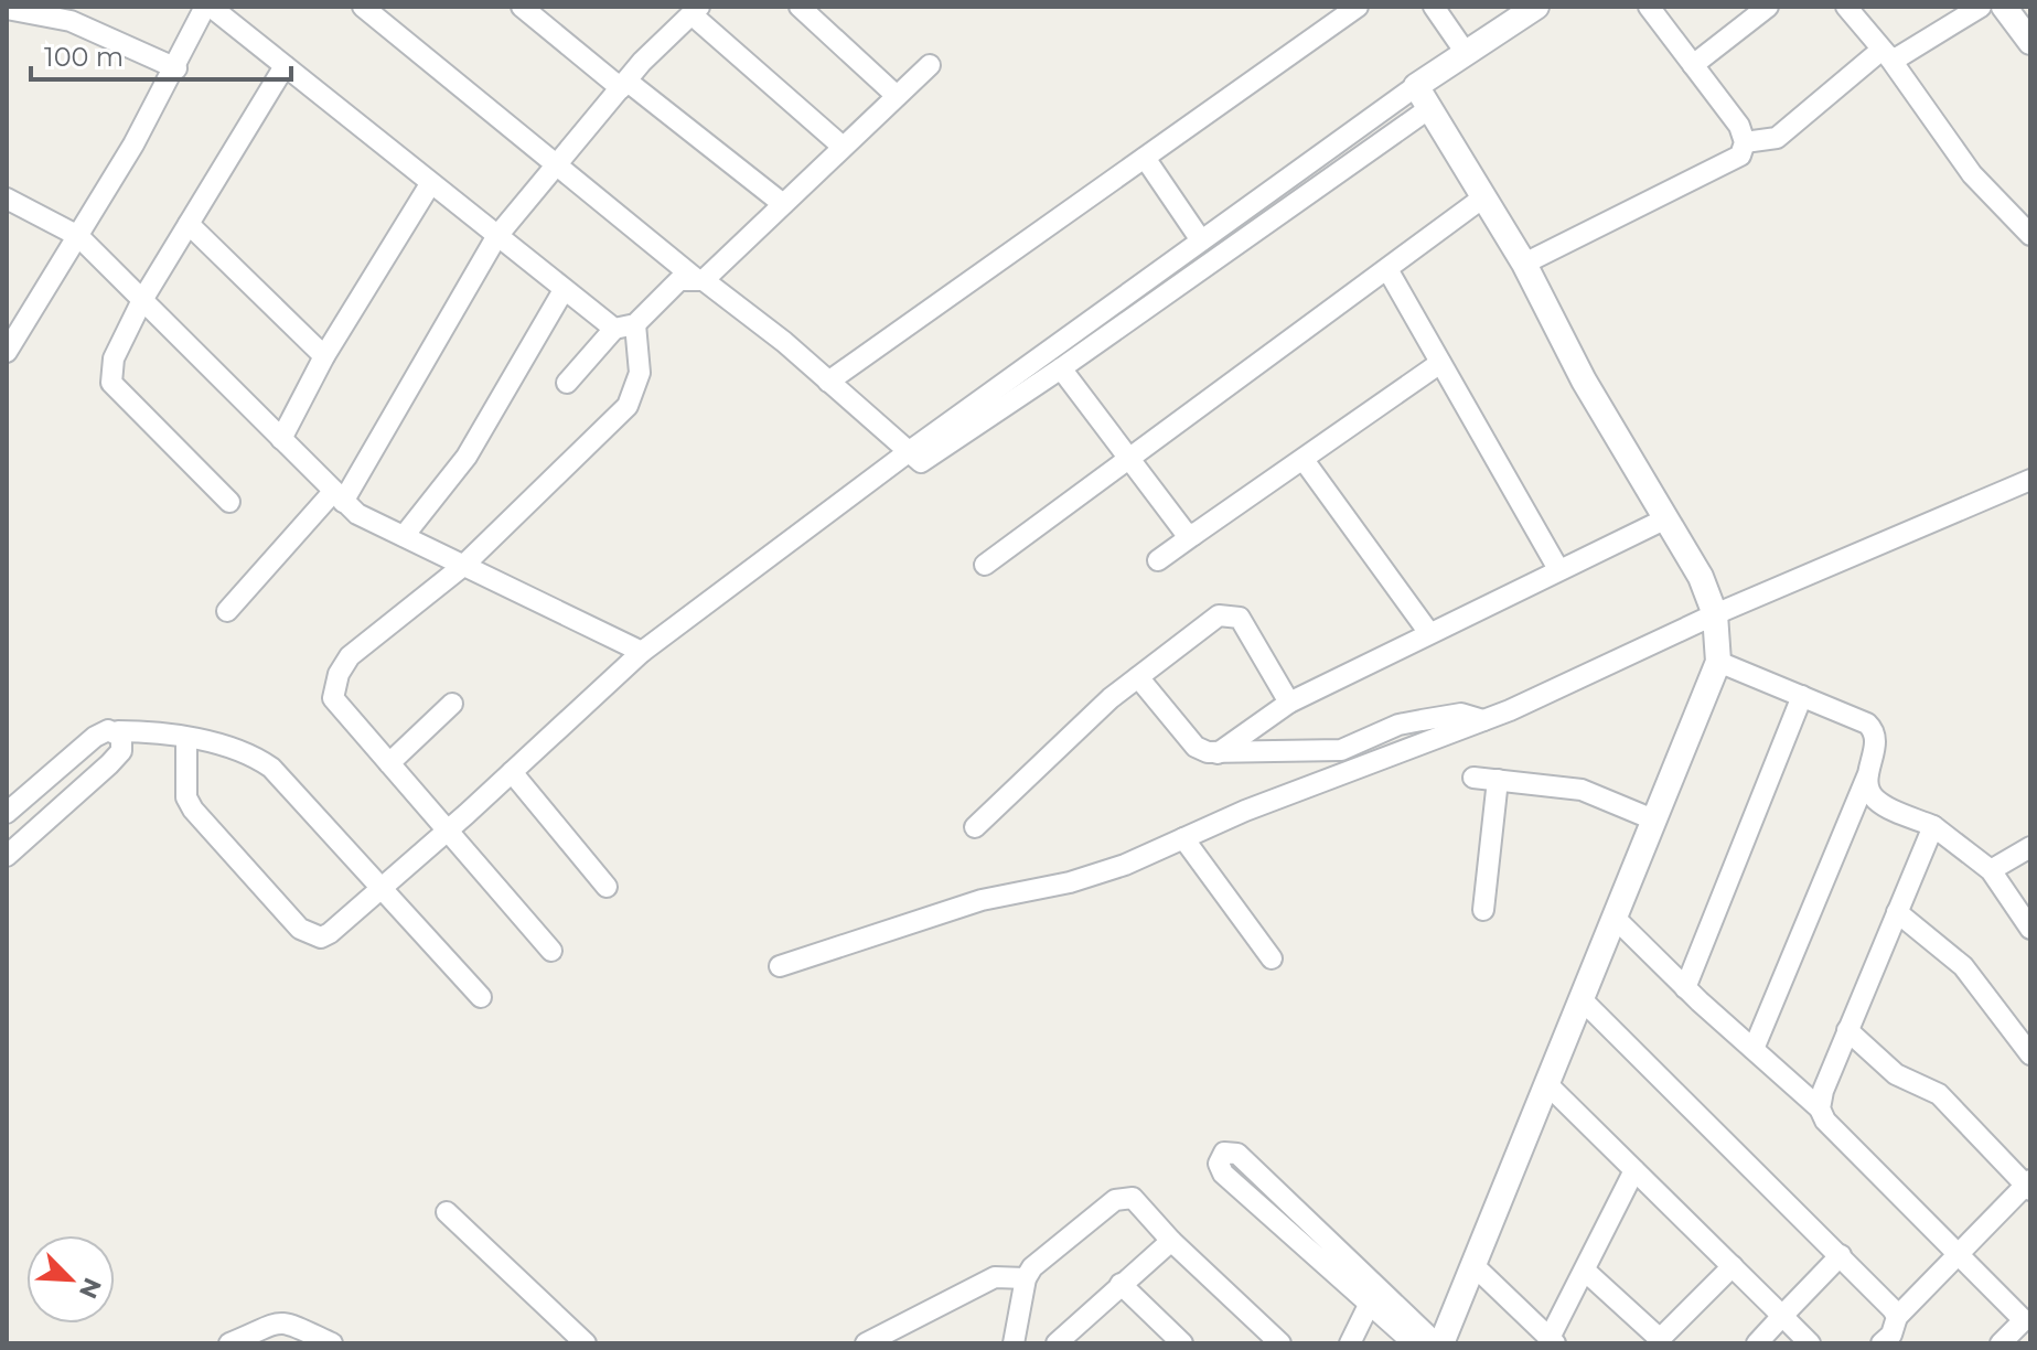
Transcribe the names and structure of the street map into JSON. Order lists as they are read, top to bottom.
{
  "scale_bar": "100 m",
  "north": "bottom right"
}
